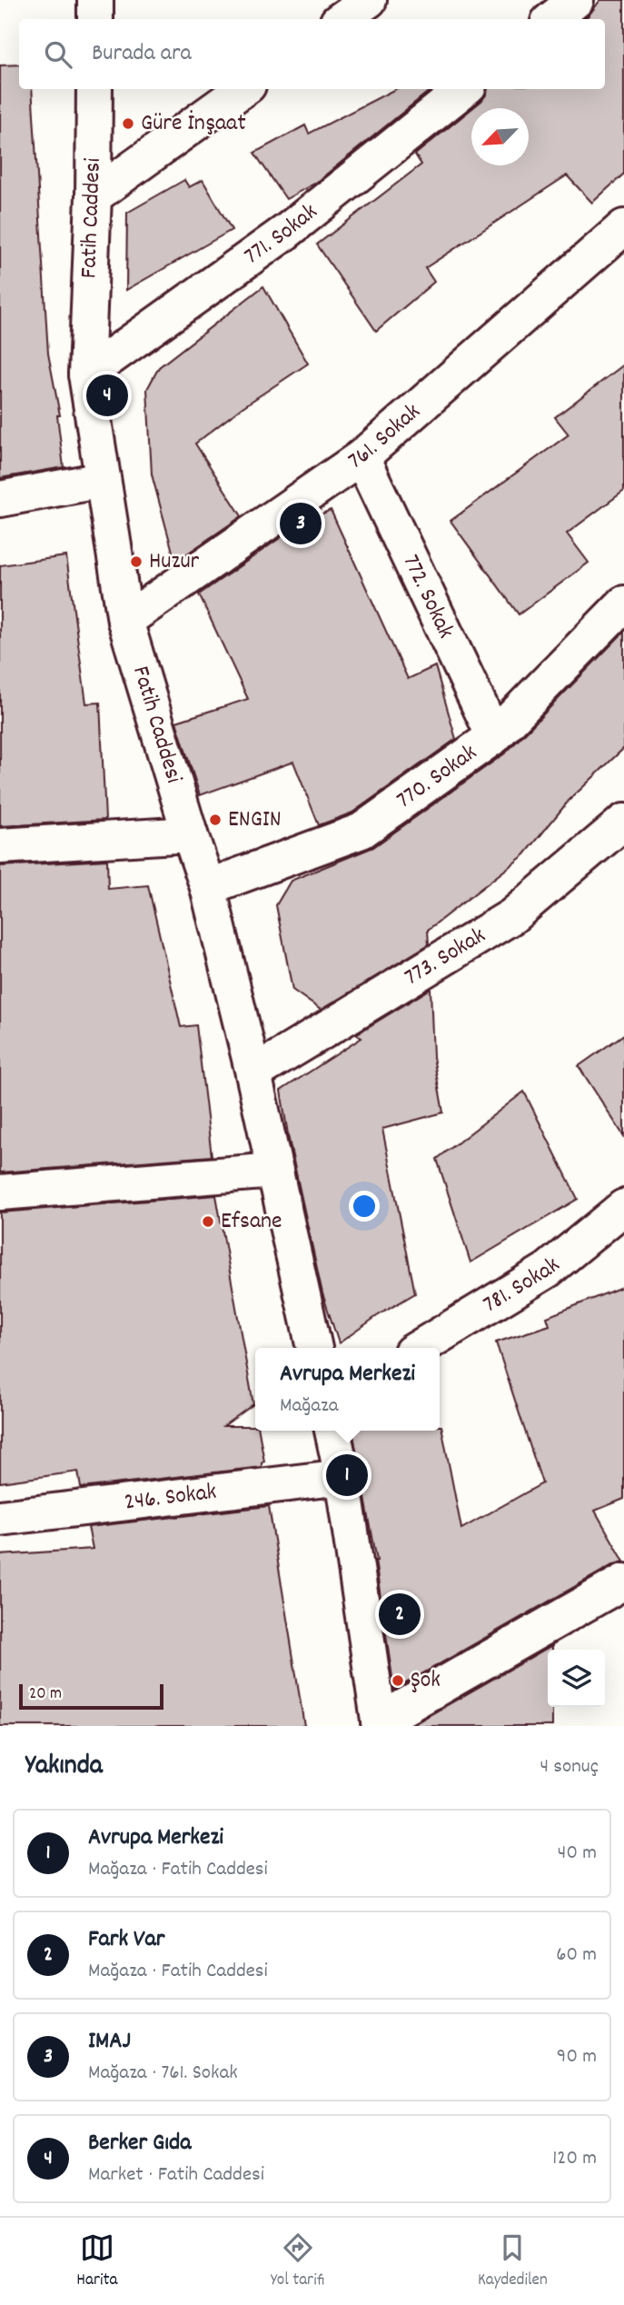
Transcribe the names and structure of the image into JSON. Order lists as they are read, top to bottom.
{
  "streets": {
    "street": [
      "Fatih Caddesi",
      "771. Sokak",
      "761. Sokak",
      "772. Sokak",
      "770. Sokak",
      "773. Sokak",
      "781. Sokak",
      "246. Sokak"
    ]
  },
  "crossings": [
    ["Fatih Caddesi", "771. Sokak"],
    ["Fatih Caddesi", "761. Sokak"],
    ["Fatih Caddesi", "770. Sokak"],
    ["Fatih Caddesi", "773. Sokak"],
    ["761. Sokak", "772. Sokak"],
    ["772. Sokak", "770. Sokak"]
  ],
  "places": [
    "Güre İnşaat",
    "Huzur",
    "ENGIN",
    "Efsane",
    "Şok"
  ],
  "scale_bar": "20 m",
  "north": "bottom left",
  "page": {
    "search": "Burada ara",
    "pins": [
      "4",
      "3",
      "1",
      "2"
    ],
    "popup": ["Avrupa Merkezi", "Mağaza"],
    "scale": "20 m",
    "heading": ["Yakında", "4 sonuç"],
    "list": [
      {
        "mark": "1",
        "name": "Avrupa Merkezi",
        "note": "Mağaza · Fatih Caddesi",
        "value": "40 m"
      },
      {
        "mark": "2",
        "name": "Fark Var",
        "note": "Mağaza · Fatih Caddesi",
        "value": "60 m"
      },
      {
        "mark": "3",
        "name": "IMAJ",
        "note": "Mağaza · 761. Sokak",
        "value": "90 m"
      },
      {
        "mark": "4",
        "name": "Berker Gıda",
        "note": "Market · Fatih Caddesi",
        "value": "120 m"
      }
    ],
    "nav": ["Harita", "Yol tarifi", "Kaydedilen"]
  }
}
